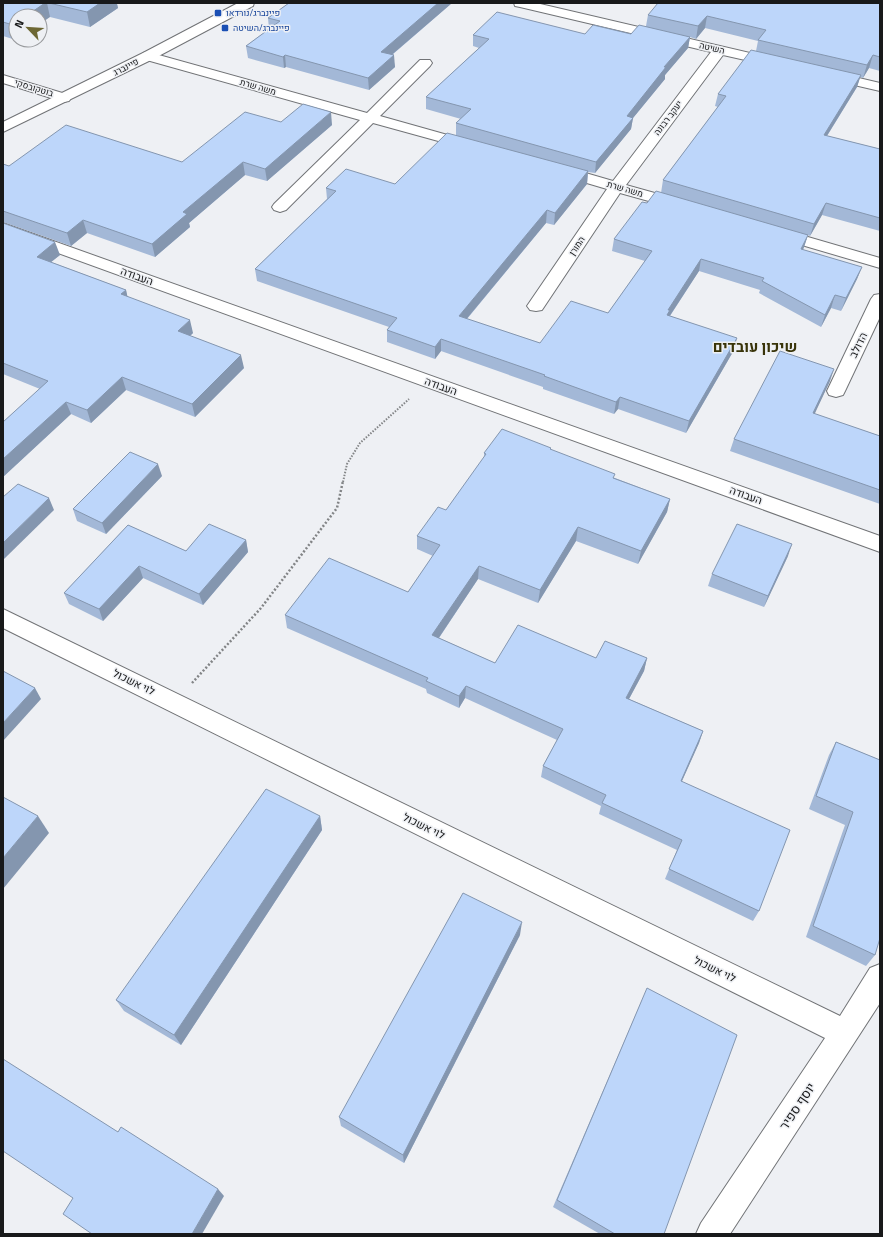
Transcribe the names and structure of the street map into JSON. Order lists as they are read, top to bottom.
{
  "streets": {
    "street": [
      "השיטה",
      "פיינברג",
      "משה שרת",
      "בוטקובסקי",
      "יעקב רבונה",
      "המורן",
      "העבודה",
      "הדולב",
      "לוי אשכול",
      "יוסף ספיר"
    ]
  },
  "crossings": [
    ["השיטה", "יעקב רבונה"],
    ["פיינברג", "משה שרת"],
    ["פיינברג", "בוטקובסקי"],
    ["משה שרת", "יעקב רבונה"],
    ["משה שרת", "המורן"],
    ["יעקב רבונה", "המורן"],
    ["לוי אשכול", "יוסף ספיר"]
  ],
  "districts": ["שיכון עובדים"],
  "places": {
    "transit": ["פיינברג/נורדאו", "פיינברג/השיטה"]
  },
  "north": "top left"
}
